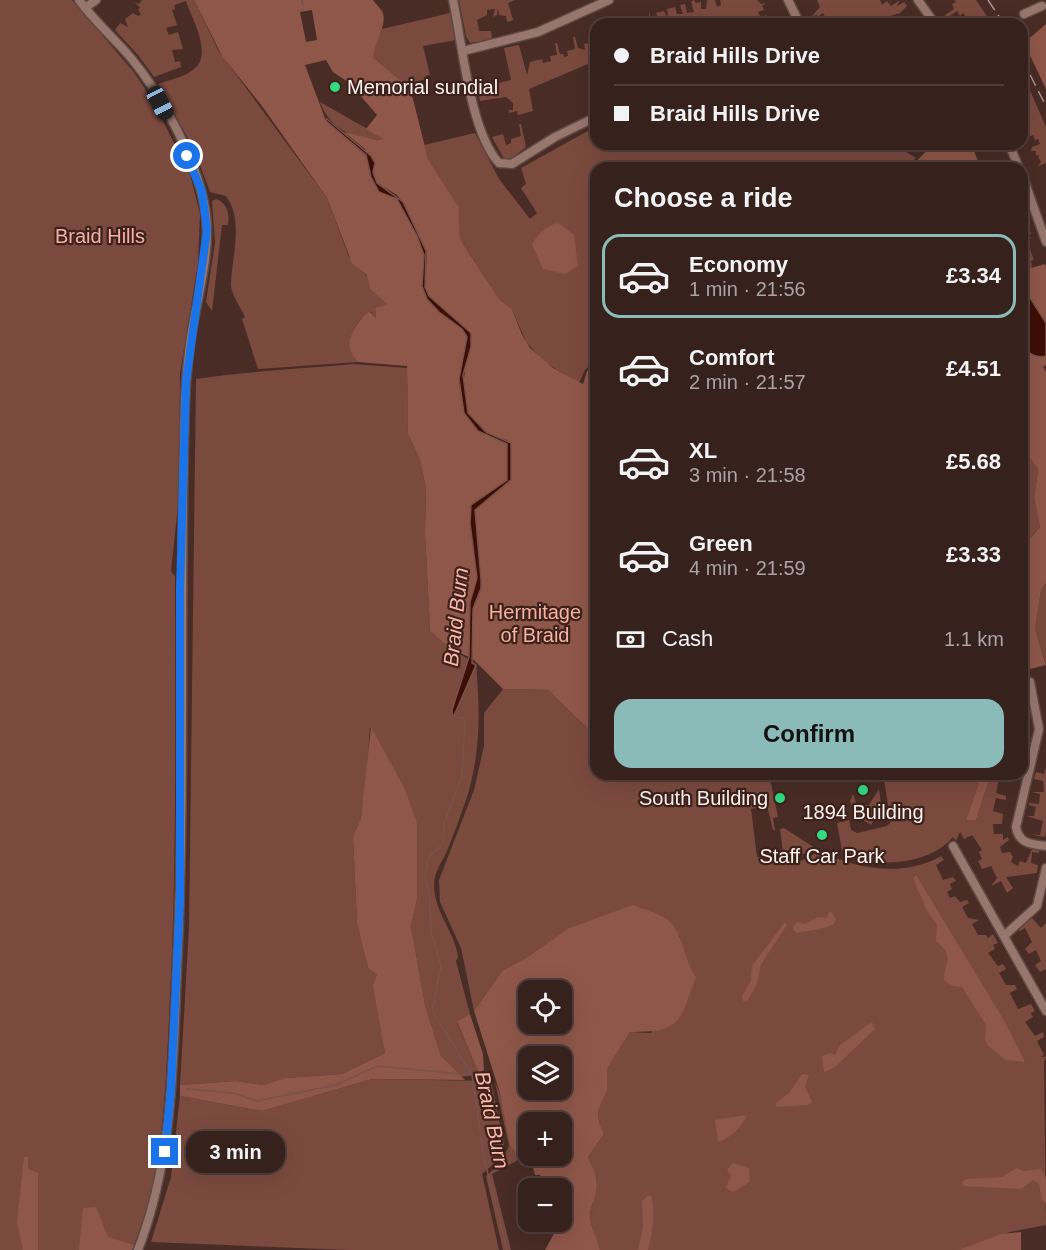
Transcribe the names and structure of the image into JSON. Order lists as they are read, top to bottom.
{
  "water": ["Braid Burn"],
  "parks": ["Braid Hills", "Hermitage of Braid"],
  "places": [
    "Memorial sundial",
    "1894 Building",
    "South Building",
    "Staff Car Park"
  ],
  "page": {
    "banner": ["Braid Hills Drive", "Braid Hills Drive"],
    "heading": "Choose a ride",
    "list": [
      {
        "name": "Economy",
        "note": "1 min · 21:56",
        "value": "£3.34"
      },
      {
        "name": "Comfort",
        "note": "2 min · 21:57",
        "value": "£4.51"
      },
      {
        "name": "XL",
        "note": "3 min · 21:58",
        "value": "£5.68"
      },
      {
        "name": "Green",
        "note": "4 min · 21:59",
        "value": "£3.33"
      }
    ],
    "pay": ["Cash", "1.1 km"],
    "buttons": "Confirm",
    "map_buttons": ["+", "−"],
    "bubble": "3 min"
  }
}
